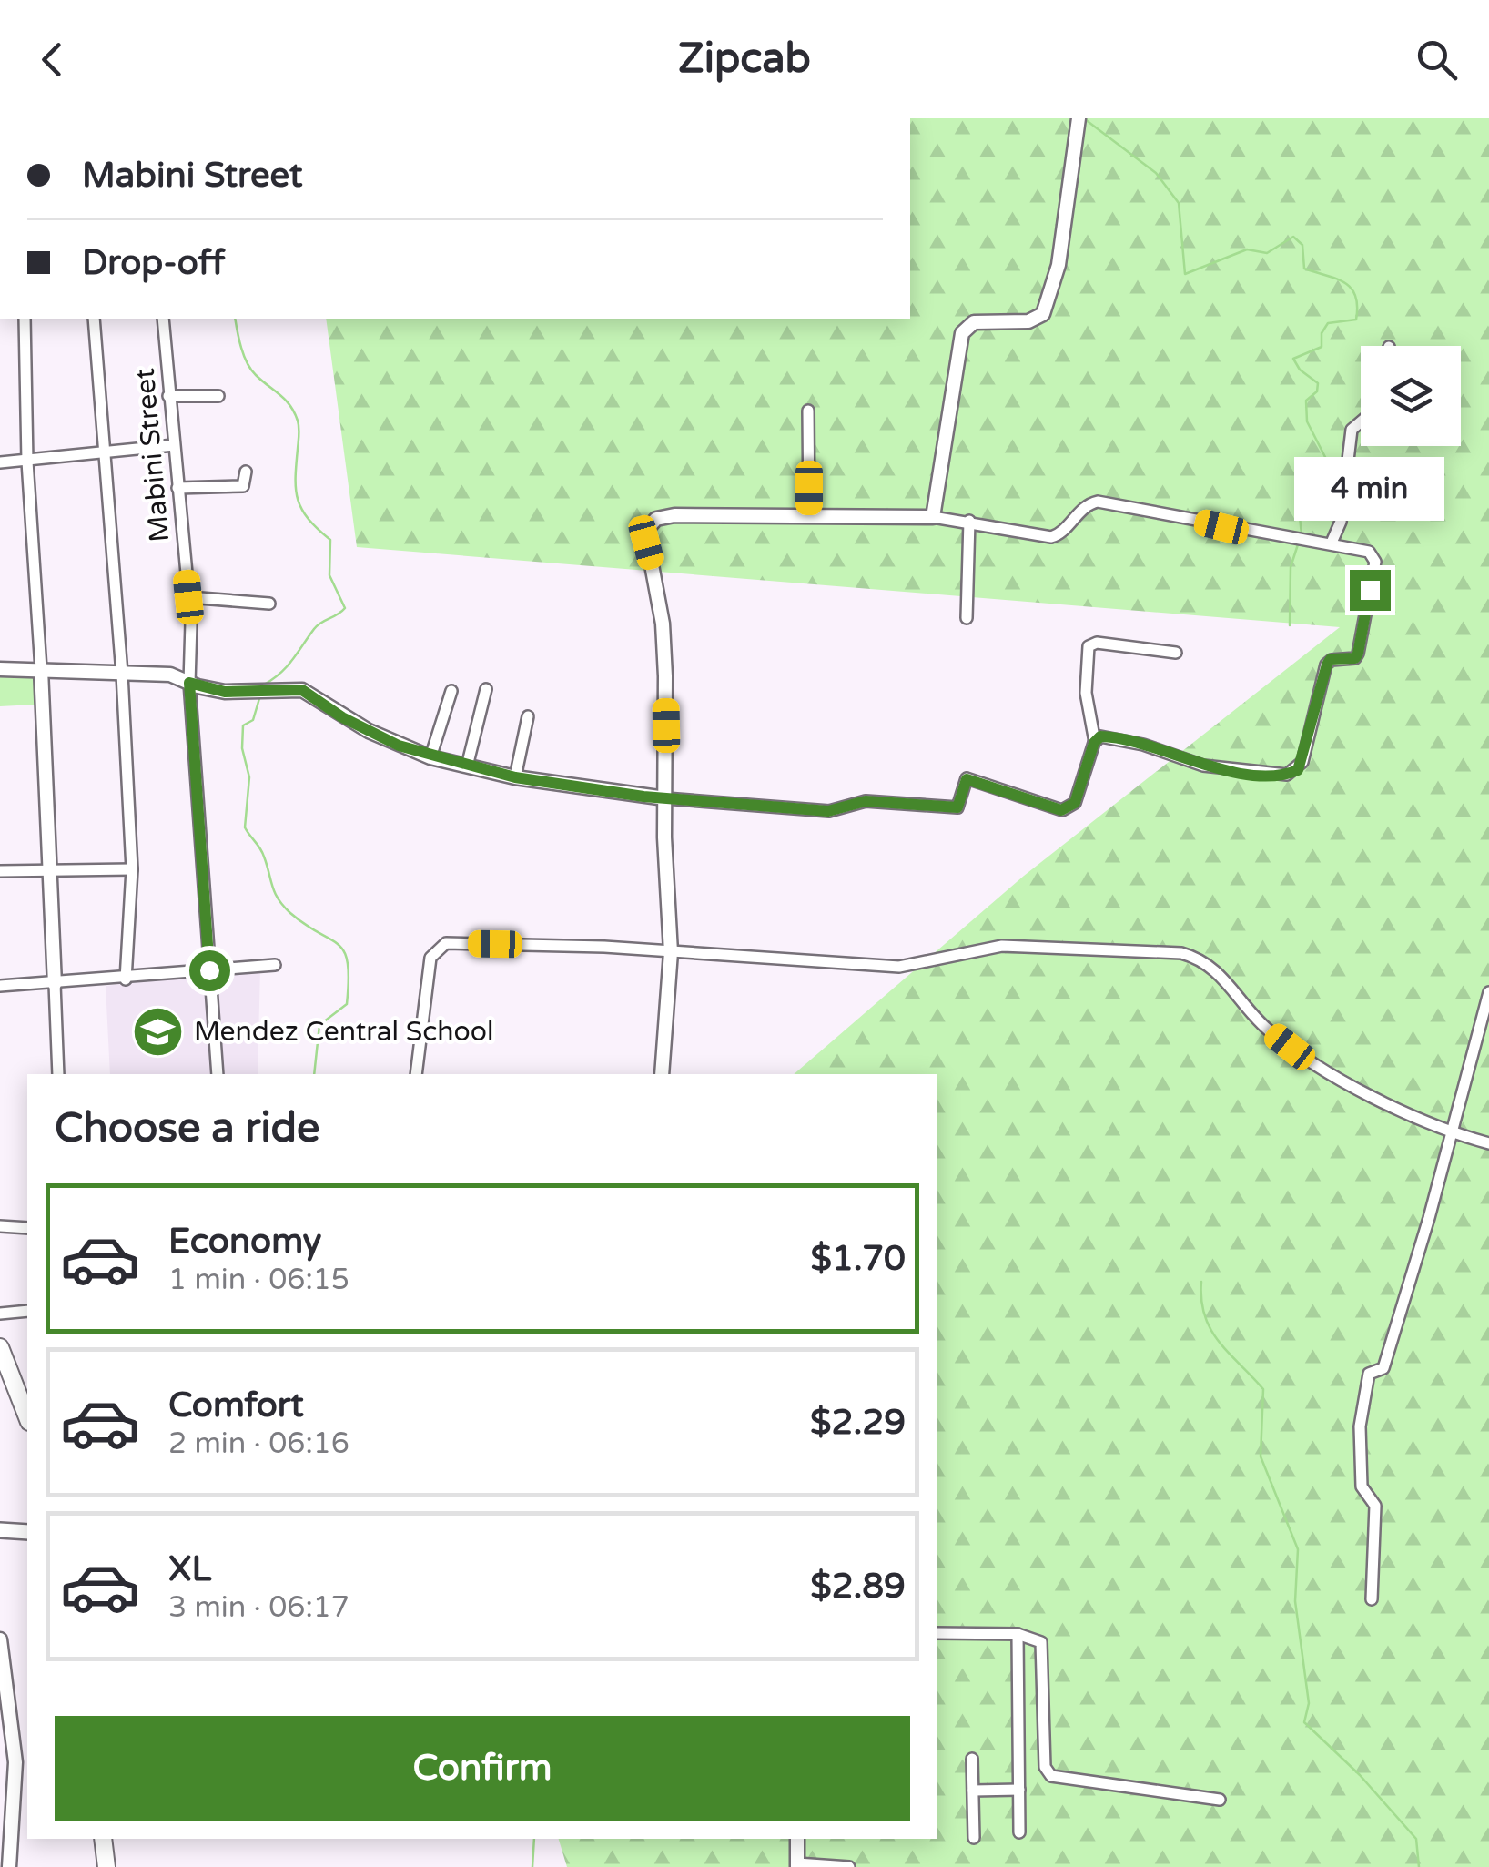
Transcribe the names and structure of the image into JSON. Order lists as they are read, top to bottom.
{
  "streets": {
    "street": ["Mabini Street"]
  },
  "places": {
    "school or university": ["Mendez Central School"]
  },
  "page": {
    "header": "Zipcab",
    "banner": ["Mabini Street", "Drop-off"],
    "bubble": "4 min",
    "heading": "Choose a ride",
    "list": [
      {
        "name": "Economy",
        "note": "1 min · 06:15",
        "value": "$1.70"
      },
      {
        "name": "Comfort",
        "note": "2 min · 06:16",
        "value": "$2.29"
      },
      {
        "name": "XL",
        "note": "3 min · 06:17",
        "value": "$2.89"
      }
    ],
    "buttons": "Confirm"
  }
}
